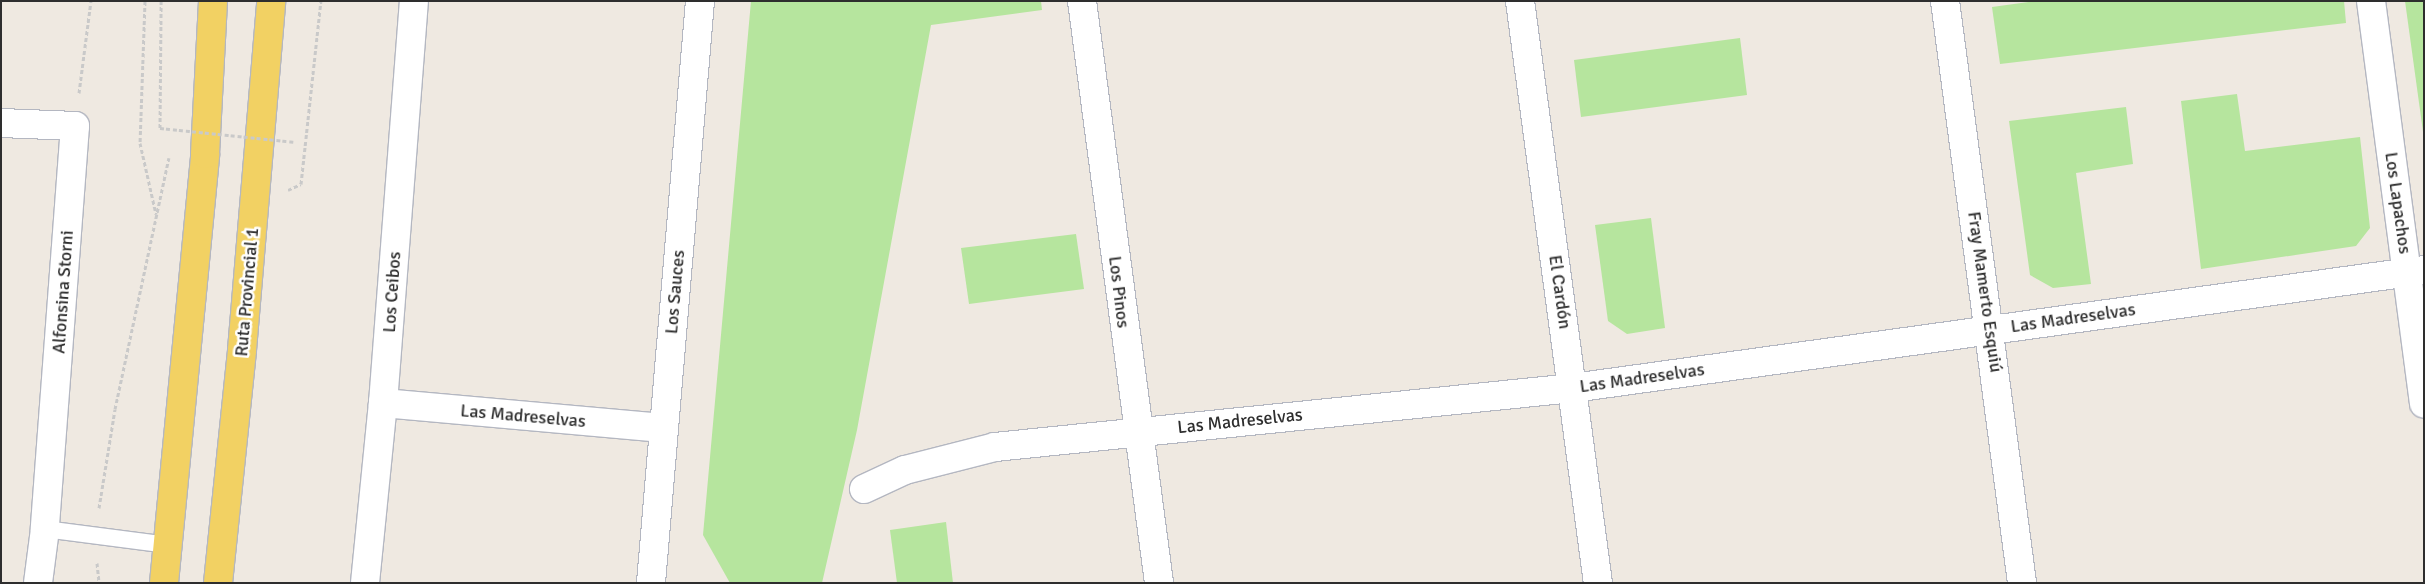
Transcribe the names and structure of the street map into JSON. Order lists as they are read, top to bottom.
{
  "streets": {
    "main road": ["Ruta Provincial 1"],
    "street": [
      "Los Lapachos",
      "Alfonsina Storni",
      "Los Ceibos",
      "Los Sauces",
      "Los Pinos",
      "El Cardón",
      "Fray Mamerto Esquiú",
      "Las Madreselvas"
    ]
  },
  "crossings": [
    ["Los Lapachos", "Las Madreselvas"],
    ["Los Ceibos", "Las Madreselvas"],
    ["Los Sauces", "Las Madreselvas"],
    ["Los Pinos", "Las Madreselvas"],
    ["El Cardón", "Las Madreselvas"],
    ["Fray Mamerto Esquiú", "Las Madreselvas"]
  ]
}
